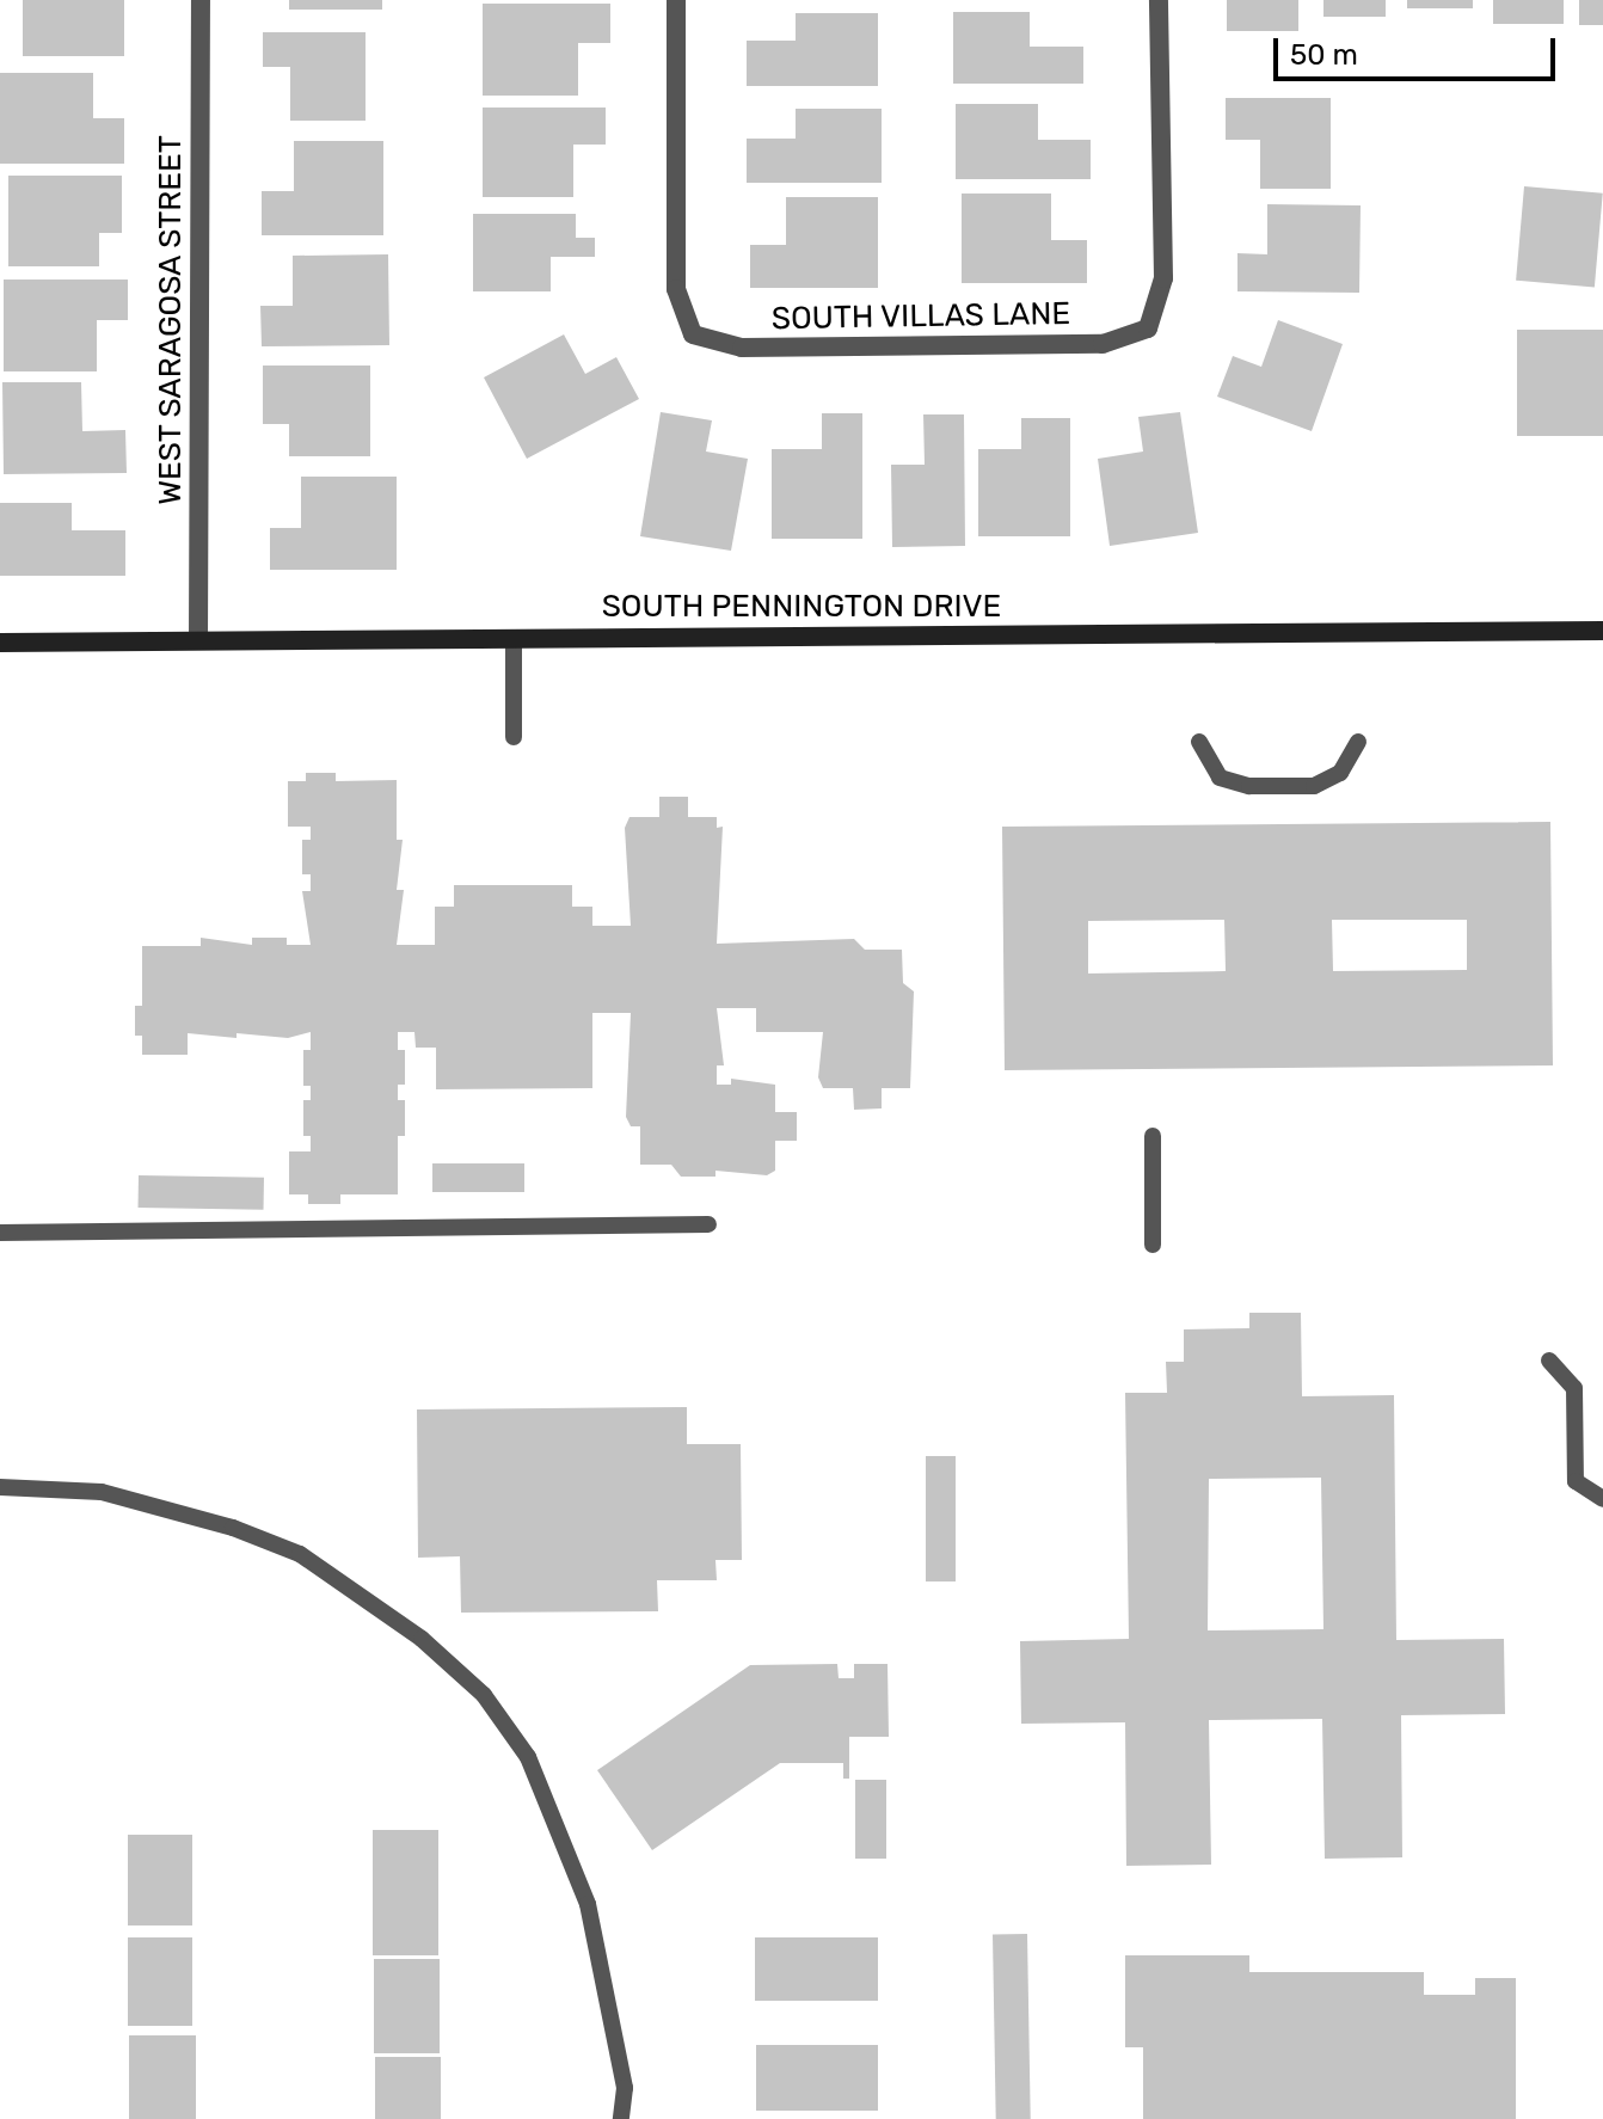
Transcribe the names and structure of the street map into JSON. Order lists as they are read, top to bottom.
{
  "streets": {
    "street": ["SOUTH VILLAS LANE", "WEST SARAGOSA STREET", "SOUTH PENNINGTON DRIVE"]
  },
  "crossings": [
    ["WEST SARAGOSA STREET", "SOUTH PENNINGTON DRIVE"]
  ],
  "scale_bar": "50 m"
}
